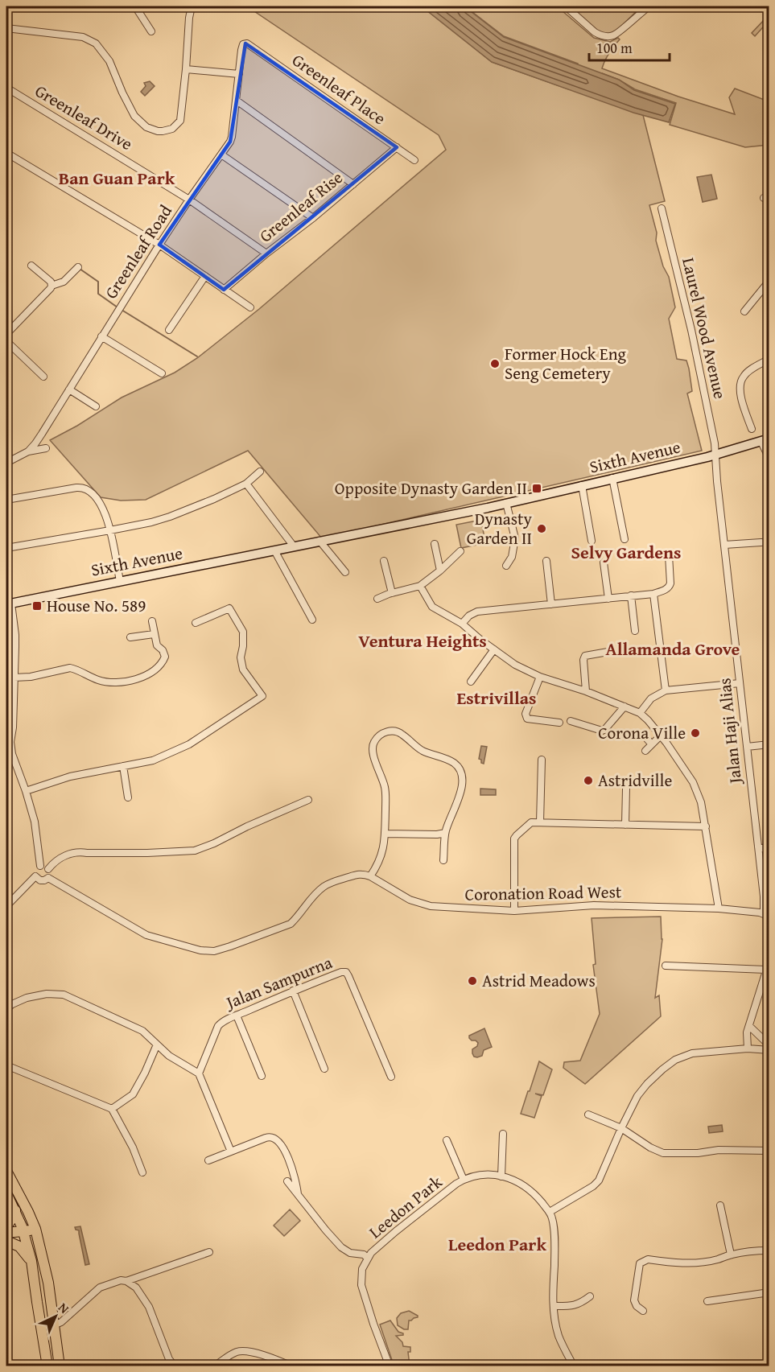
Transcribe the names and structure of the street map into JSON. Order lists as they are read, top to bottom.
{
  "streets": {
    "main road": ["Sixth Avenue"],
    "street": [
      "Greenleaf Place",
      "Greenleaf Drive",
      "Greenleaf Rise",
      "Greenleaf Road",
      "Laurel Wood Avenue",
      "Jalan Haji Alias",
      "Coronation Road West",
      "Jalan Sampurna",
      "Leedon Park"
    ]
  },
  "crossings": [
    ["Greenleaf Place", "Greenleaf Rise"],
    ["Greenleaf Place", "Greenleaf Road"],
    ["Greenleaf Drive", "Greenleaf Rise"],
    ["Greenleaf Drive", "Greenleaf Road"],
    ["Laurel Wood Avenue", "Sixth Avenue"],
    ["Laurel Wood Avenue", "Jalan Haji Alias"],
    ["Sixth Avenue", "Jalan Haji Alias"],
    ["Jalan Haji Alias", "Coronation Road West"]
  ],
  "districts": [
    "Ban Guan Park",
    "Selvy Gardens",
    "Ventura Heights",
    "Allamanda Grove",
    "Estrivillas",
    "Leedon Park"
  ],
  "places": {
    "other": [
      "Former Hock Eng Seng Cemetery",
      "Dynasty Garden II",
      "Corona Ville",
      "Astridville",
      "Astrid Meadows"
    ],
    "transit": ["Opposite Dynasty Garden II", "House No. 589"]
  },
  "scale_bar": "100 m",
  "north": "top right"
}
